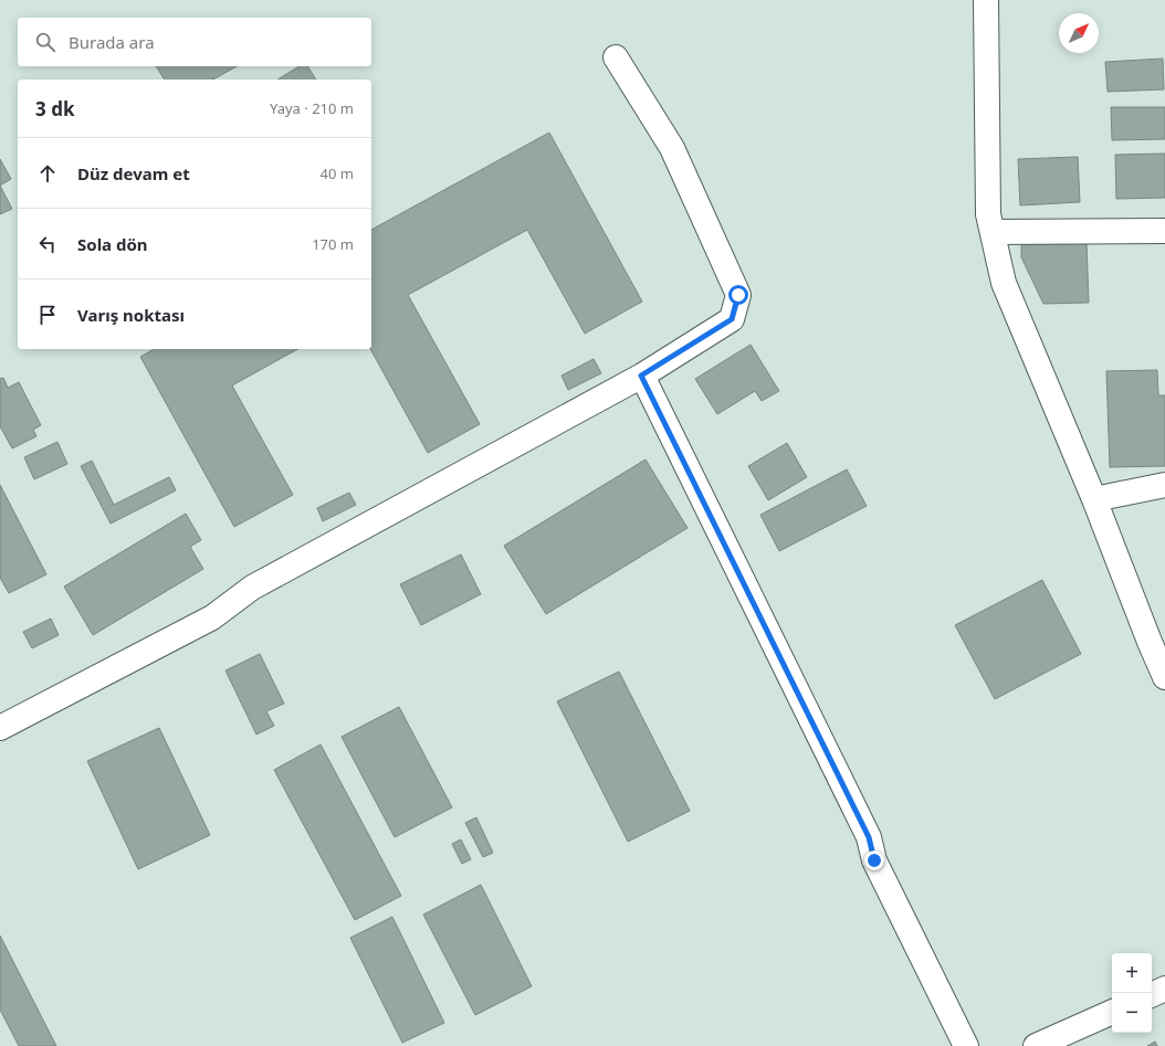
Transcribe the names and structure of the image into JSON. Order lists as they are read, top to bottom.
{
  "north": "top right",
  "page": {
    "search": "Burada ara",
    "heading": ["3 dk", "Yaya · 210 m"],
    "list": [
      ["Düz devam et", "40 m"],
      ["Sola dön", "170 m"],
      "Varış noktası"
    ],
    "map_buttons": ["+", "−"]
  }
}
